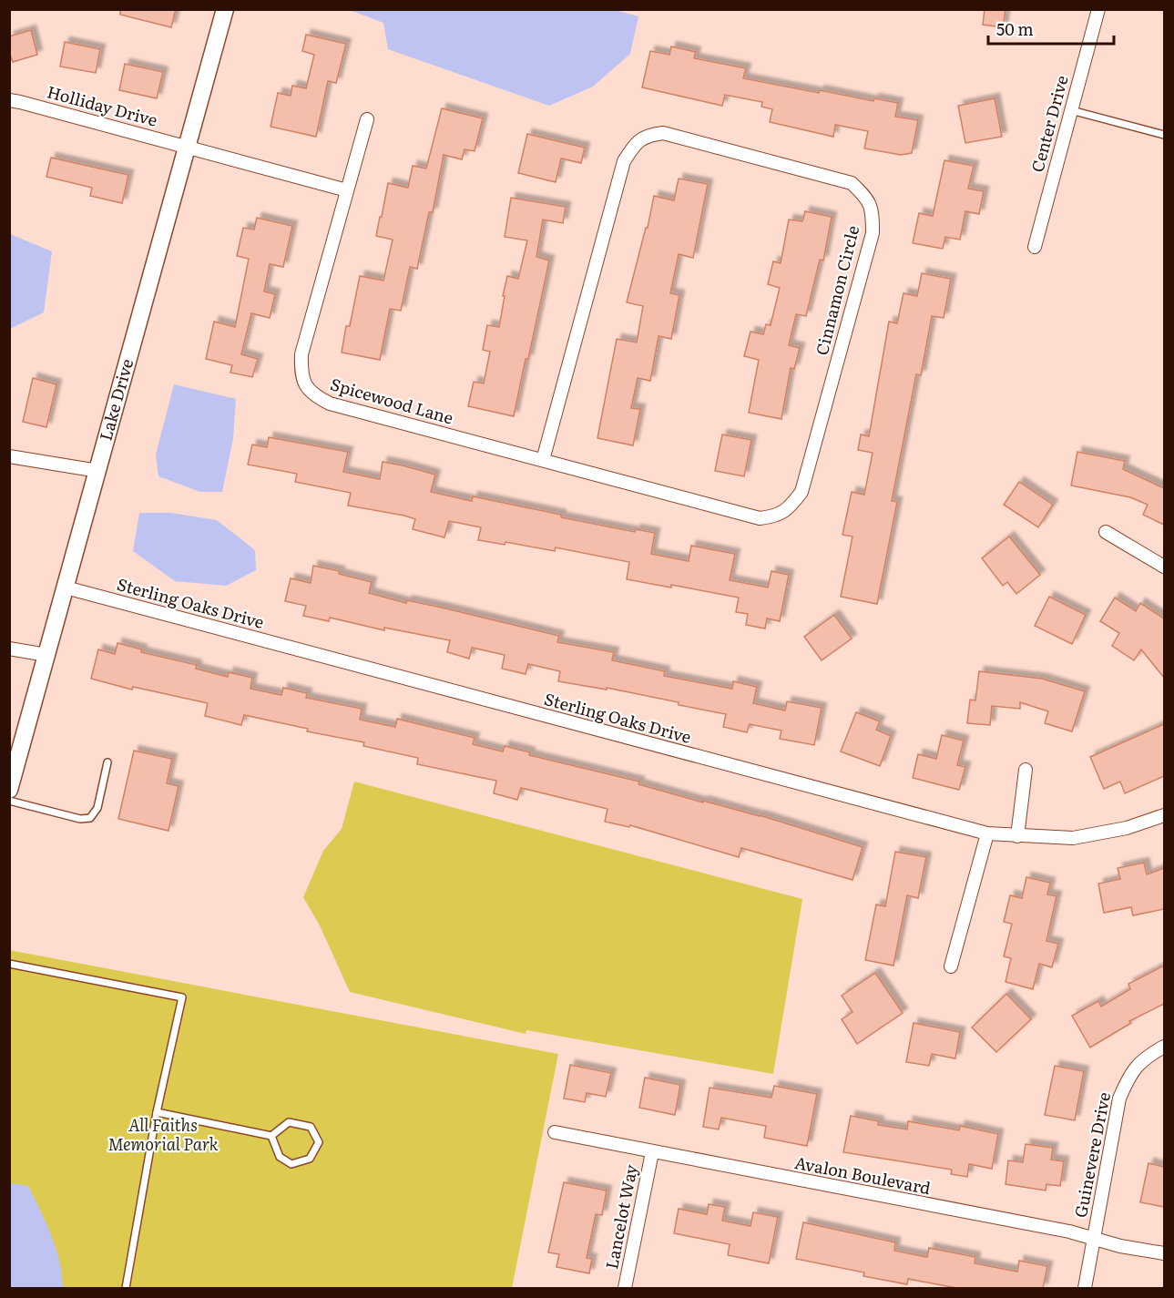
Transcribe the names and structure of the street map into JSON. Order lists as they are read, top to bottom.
{
  "streets": {
    "street": [
      "Holliday Drive",
      "Center Drive",
      "Cinnamon Circle",
      "Lake Drive",
      "Spicewood Lane",
      "Sterling Oaks Drive",
      "Guinevere Drive",
      "Avalon Boulevard",
      "Lancelot Way"
    ]
  },
  "crossings": [
    ["Holliday Drive", "Lake Drive"],
    ["Cinnamon Circle", "Spicewood Lane"],
    ["Lake Drive", "Sterling Oaks Drive"],
    ["Guinevere Drive", "Avalon Boulevard"],
    ["Avalon Boulevard", "Lancelot Way"]
  ],
  "parks": ["All Faiths Memorial Park"],
  "scale_bar": "50 m"
}
